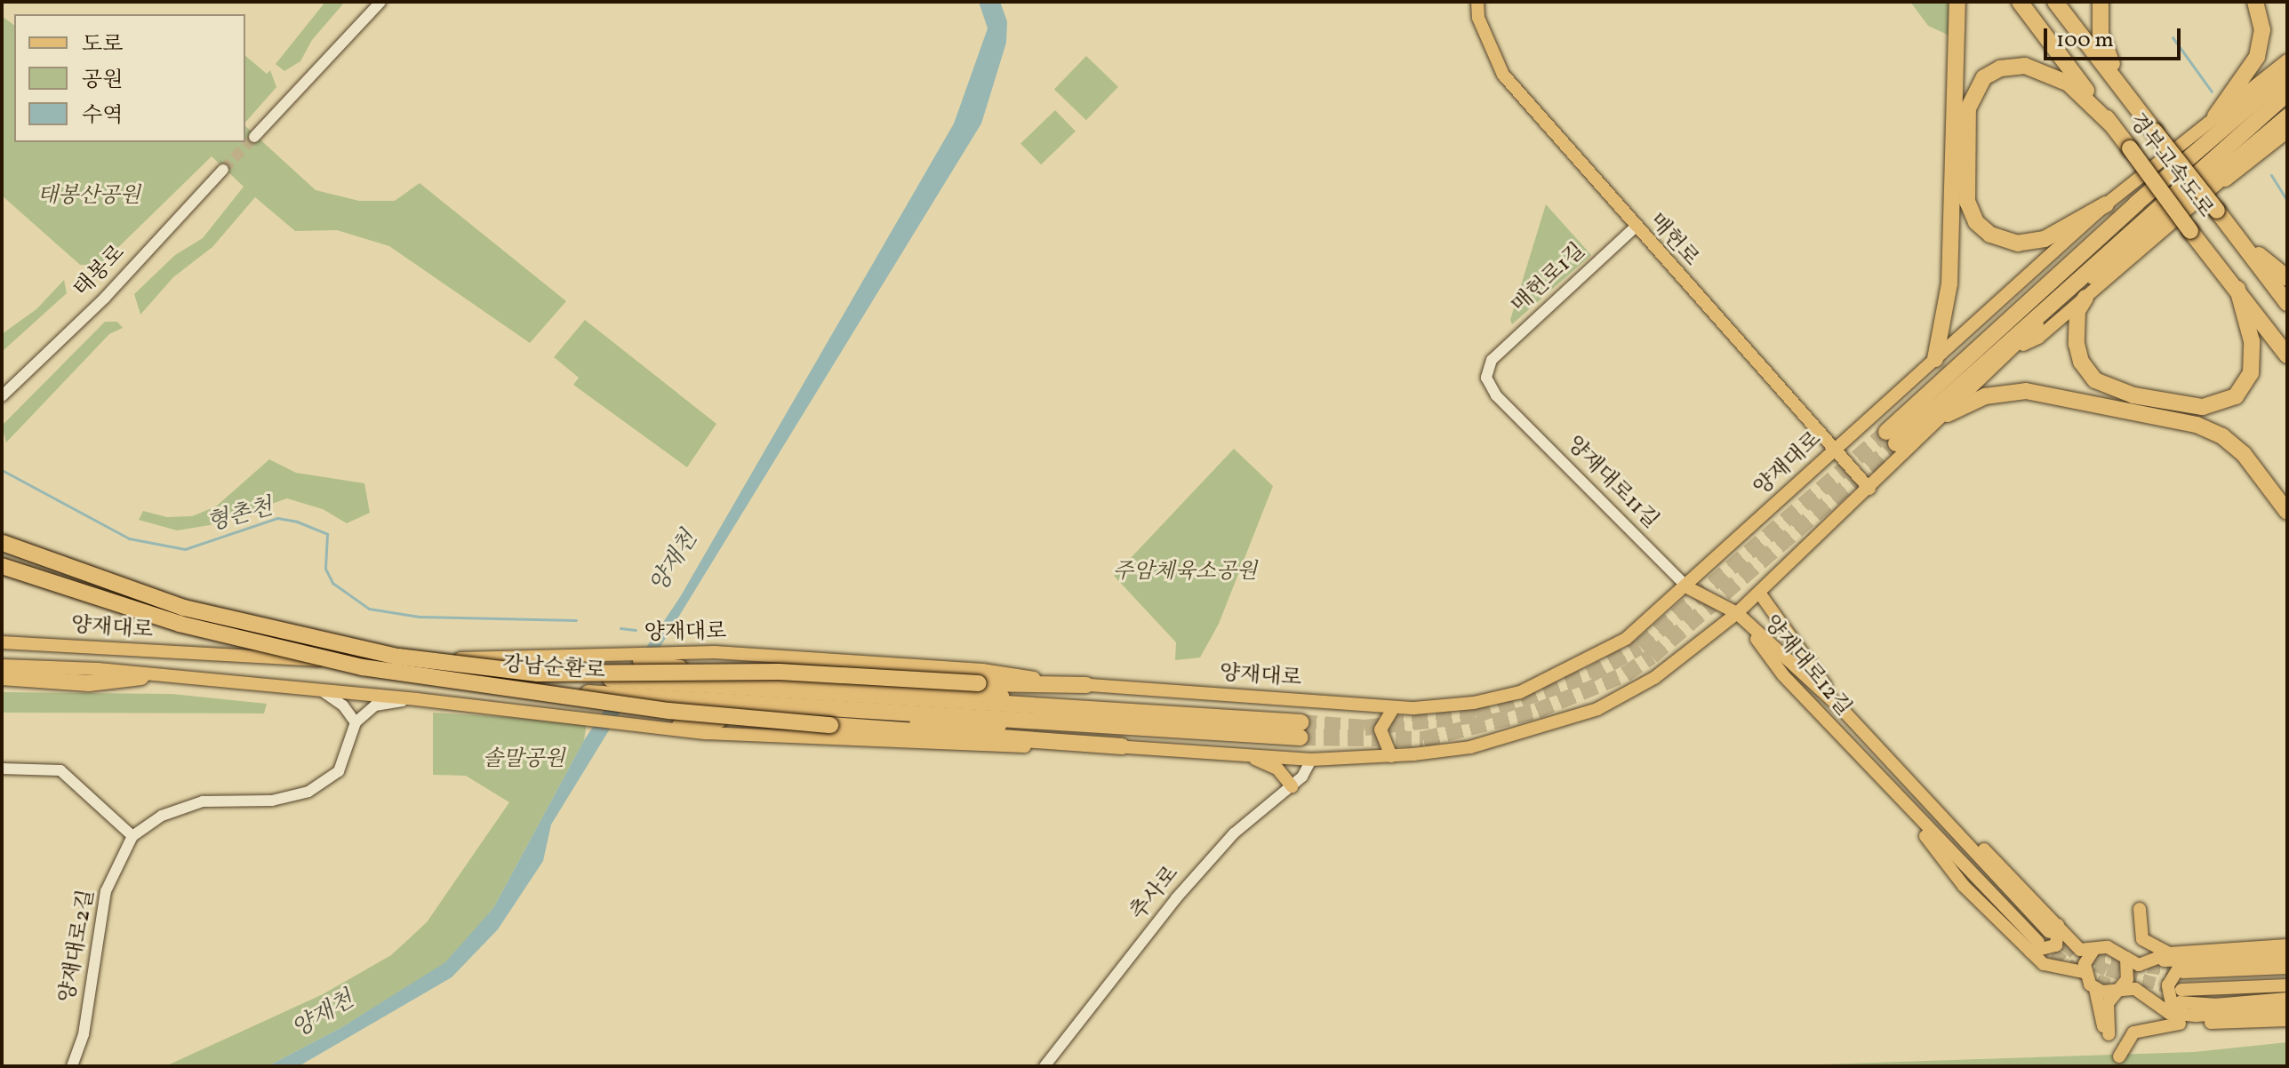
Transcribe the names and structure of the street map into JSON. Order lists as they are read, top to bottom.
{
  "streets": {
    "highway": ["경부고속도로", "양재대로", "강남순환로"],
    "main road": ["매헌로", "양재대로11길", "양재대로12길"],
    "street": [
      "태봉로",
      "매헌로1길",
      "추사로",
      "양재대로2길"
    ]
  },
  "crossings": [
    ["매헌로", "매헌로1길"],
    ["매헌로", "양재대로"],
    ["매헌로1길", "양재대로11길"],
    ["양재대로", "양재대로11길"],
    ["양재대로", "양재대로12길"],
    ["양재대로", "강남순환로"],
    ["양재대로", "추사로"],
    ["양재대로11길", "양재대로12길"]
  ],
  "water": ["형촌천", "양재천"],
  "parks": ["태봉산공원", "주암체육소공원", "솔말공원"],
  "legend": ["도로", "공원", "수역"],
  "scale_bar": "100 m"
}
